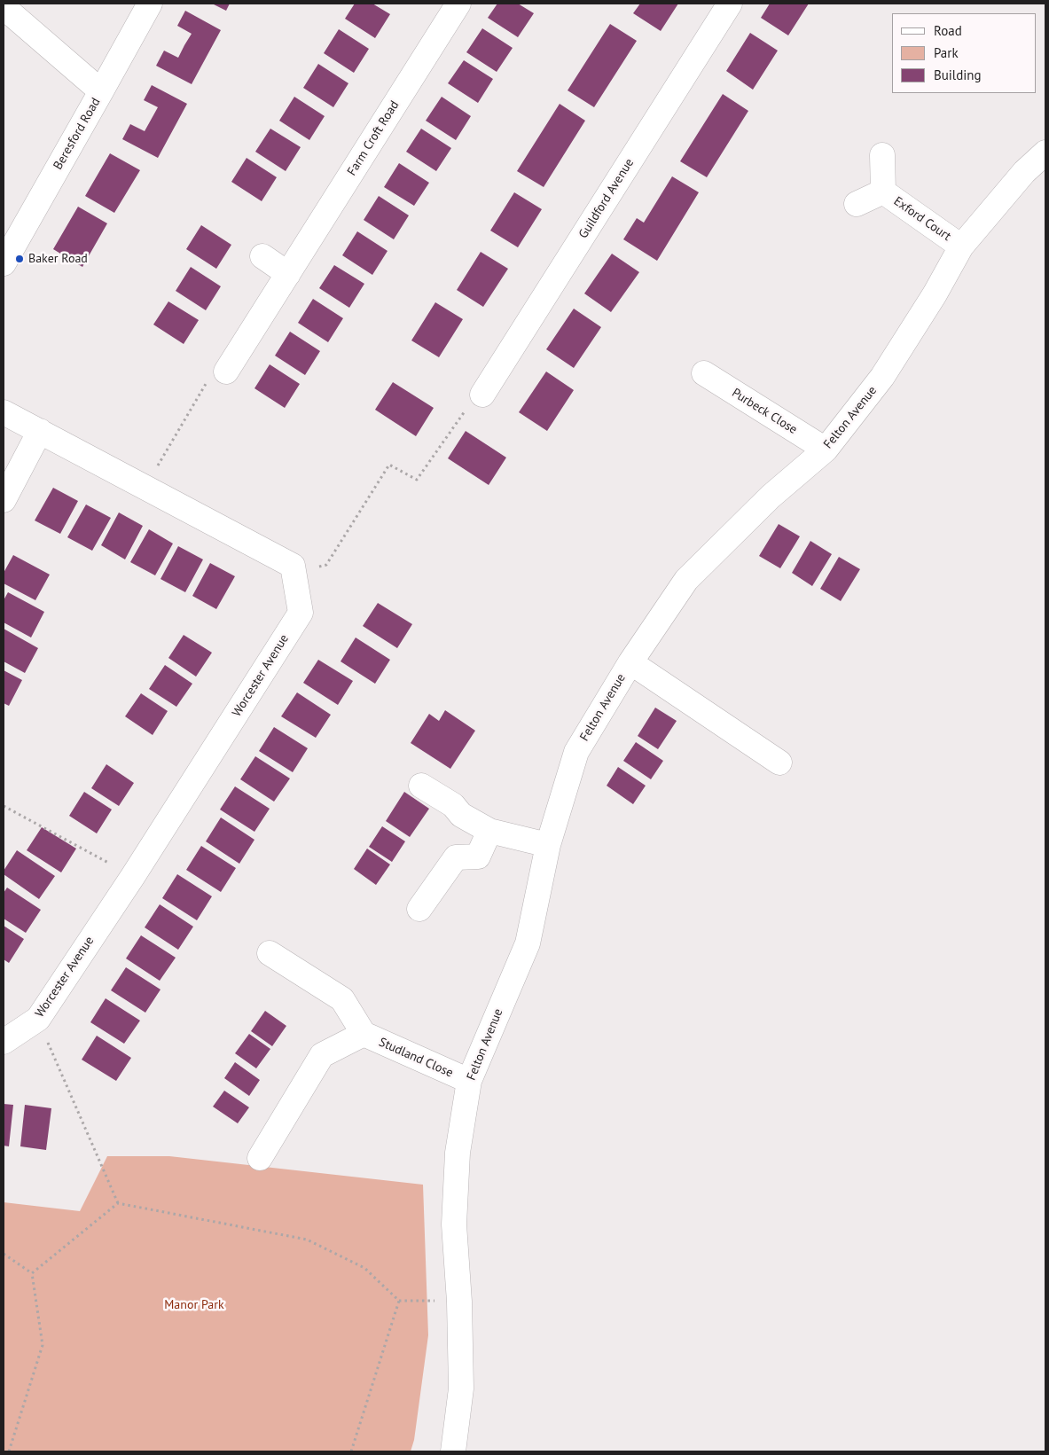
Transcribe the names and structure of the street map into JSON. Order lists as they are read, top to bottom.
{
  "streets": {
    "street": [
      "Beresford Road",
      "Farm Croft Road",
      "Guildford Avenue",
      "Exford Court",
      "Purbeck Close",
      "Felton Avenue",
      "Worcester Avenue",
      "Studland Close"
    ]
  },
  "crossings": [
    ["Exford Court", "Felton Avenue"],
    ["Purbeck Close", "Felton Avenue"],
    ["Felton Avenue", "Studland Close"]
  ],
  "parks": ["Manor Park"],
  "places": ["Baker Road"],
  "legend": ["Road", "Park", "Building"]
}
